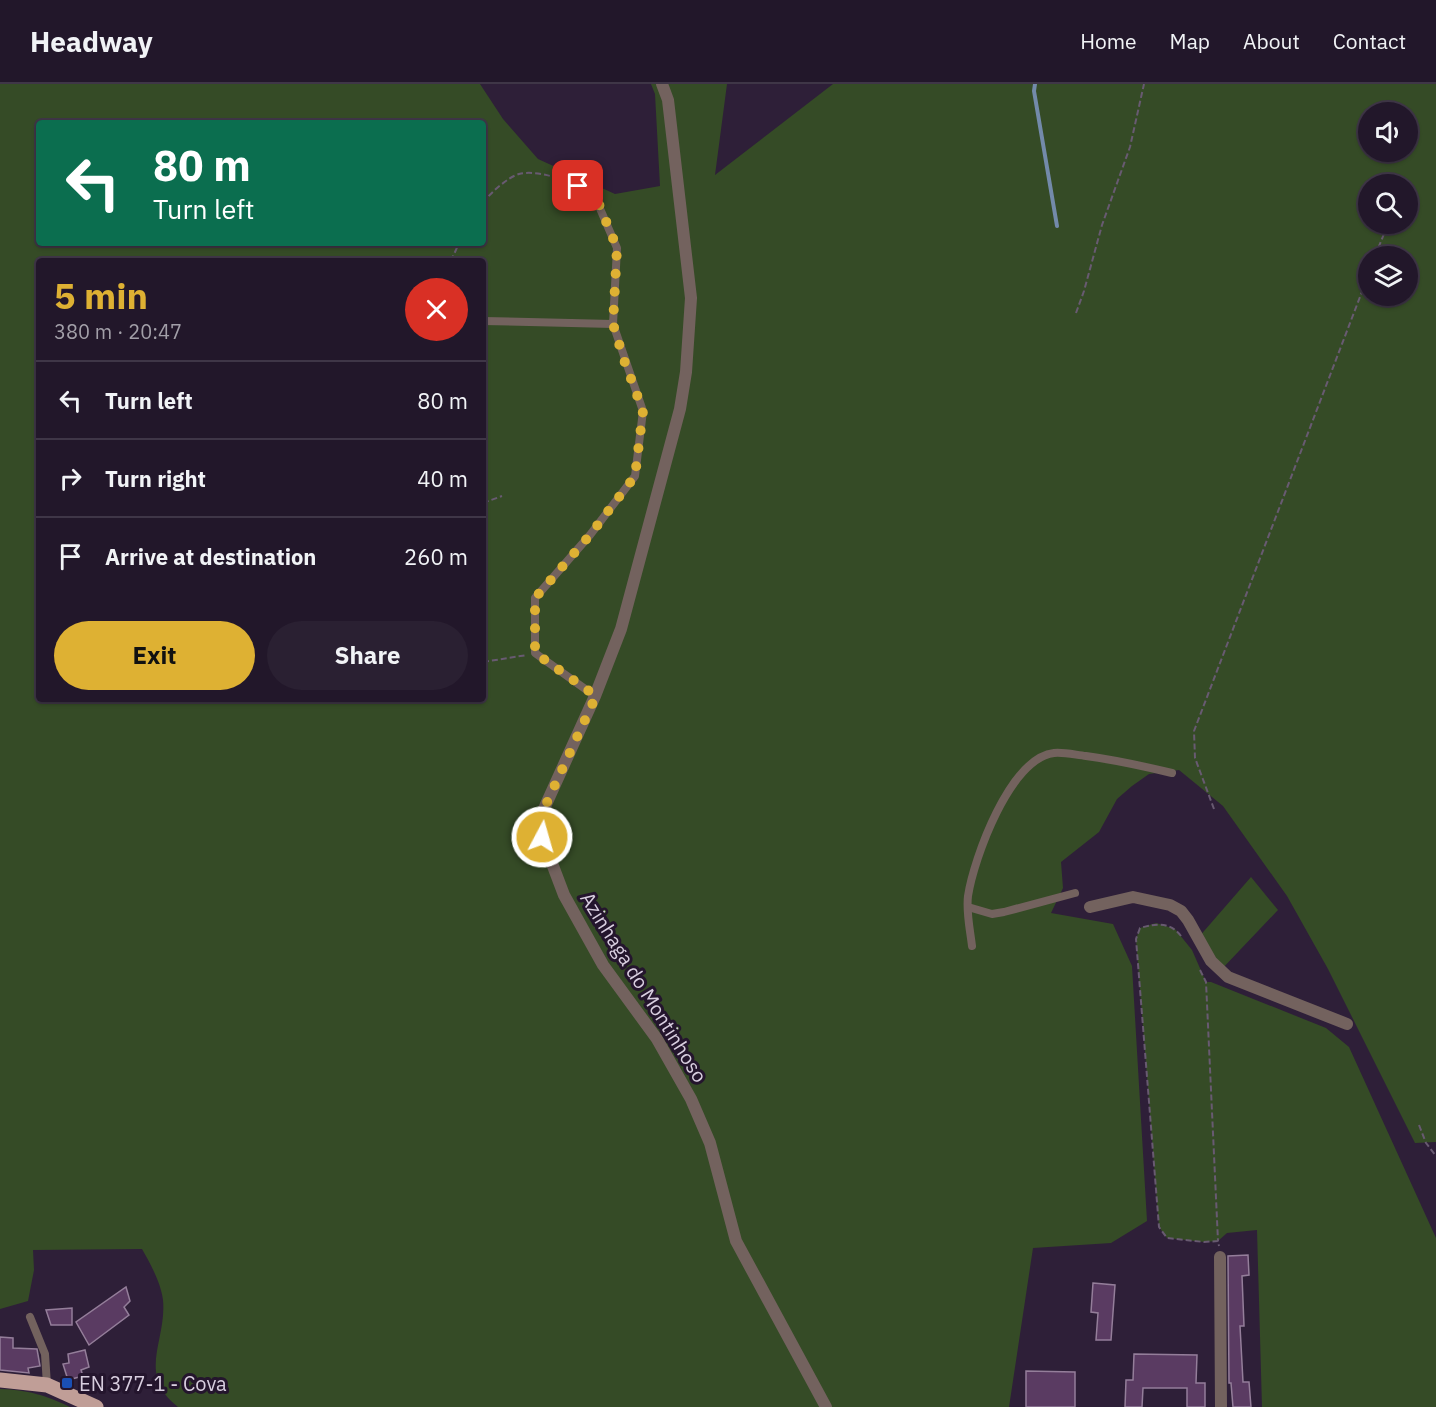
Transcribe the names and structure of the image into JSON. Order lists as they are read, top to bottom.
{
  "streets": {
    "street": ["Azinhaga do Montinhoso"]
  },
  "places": {
    "transit": ["EN 377-1 - Cova"]
  },
  "page": {
    "header": "Headway",
    "nav": [
      "Home",
      "Map",
      "About",
      "Contact"
    ],
    "turn": ["80 m", "Turn left"],
    "heading": ["5 min", "380 m · 20:47"],
    "list": [
      {
        "name": "Turn left",
        "value": "80 m"
      },
      {
        "name": "Turn right",
        "value": "40 m"
      },
      {
        "name": "Arrive at destination",
        "value": "260 m"
      }
    ],
    "buttons": ["Exit", "Share"]
  }
}
